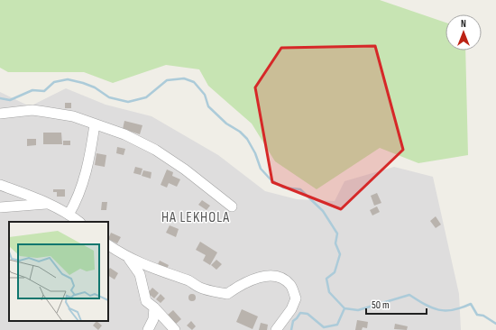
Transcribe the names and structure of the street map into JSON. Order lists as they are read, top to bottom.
{
  "districts": ["HA LEKHOLA"],
  "scale_bar": "50 m",
  "north": "top"
}
